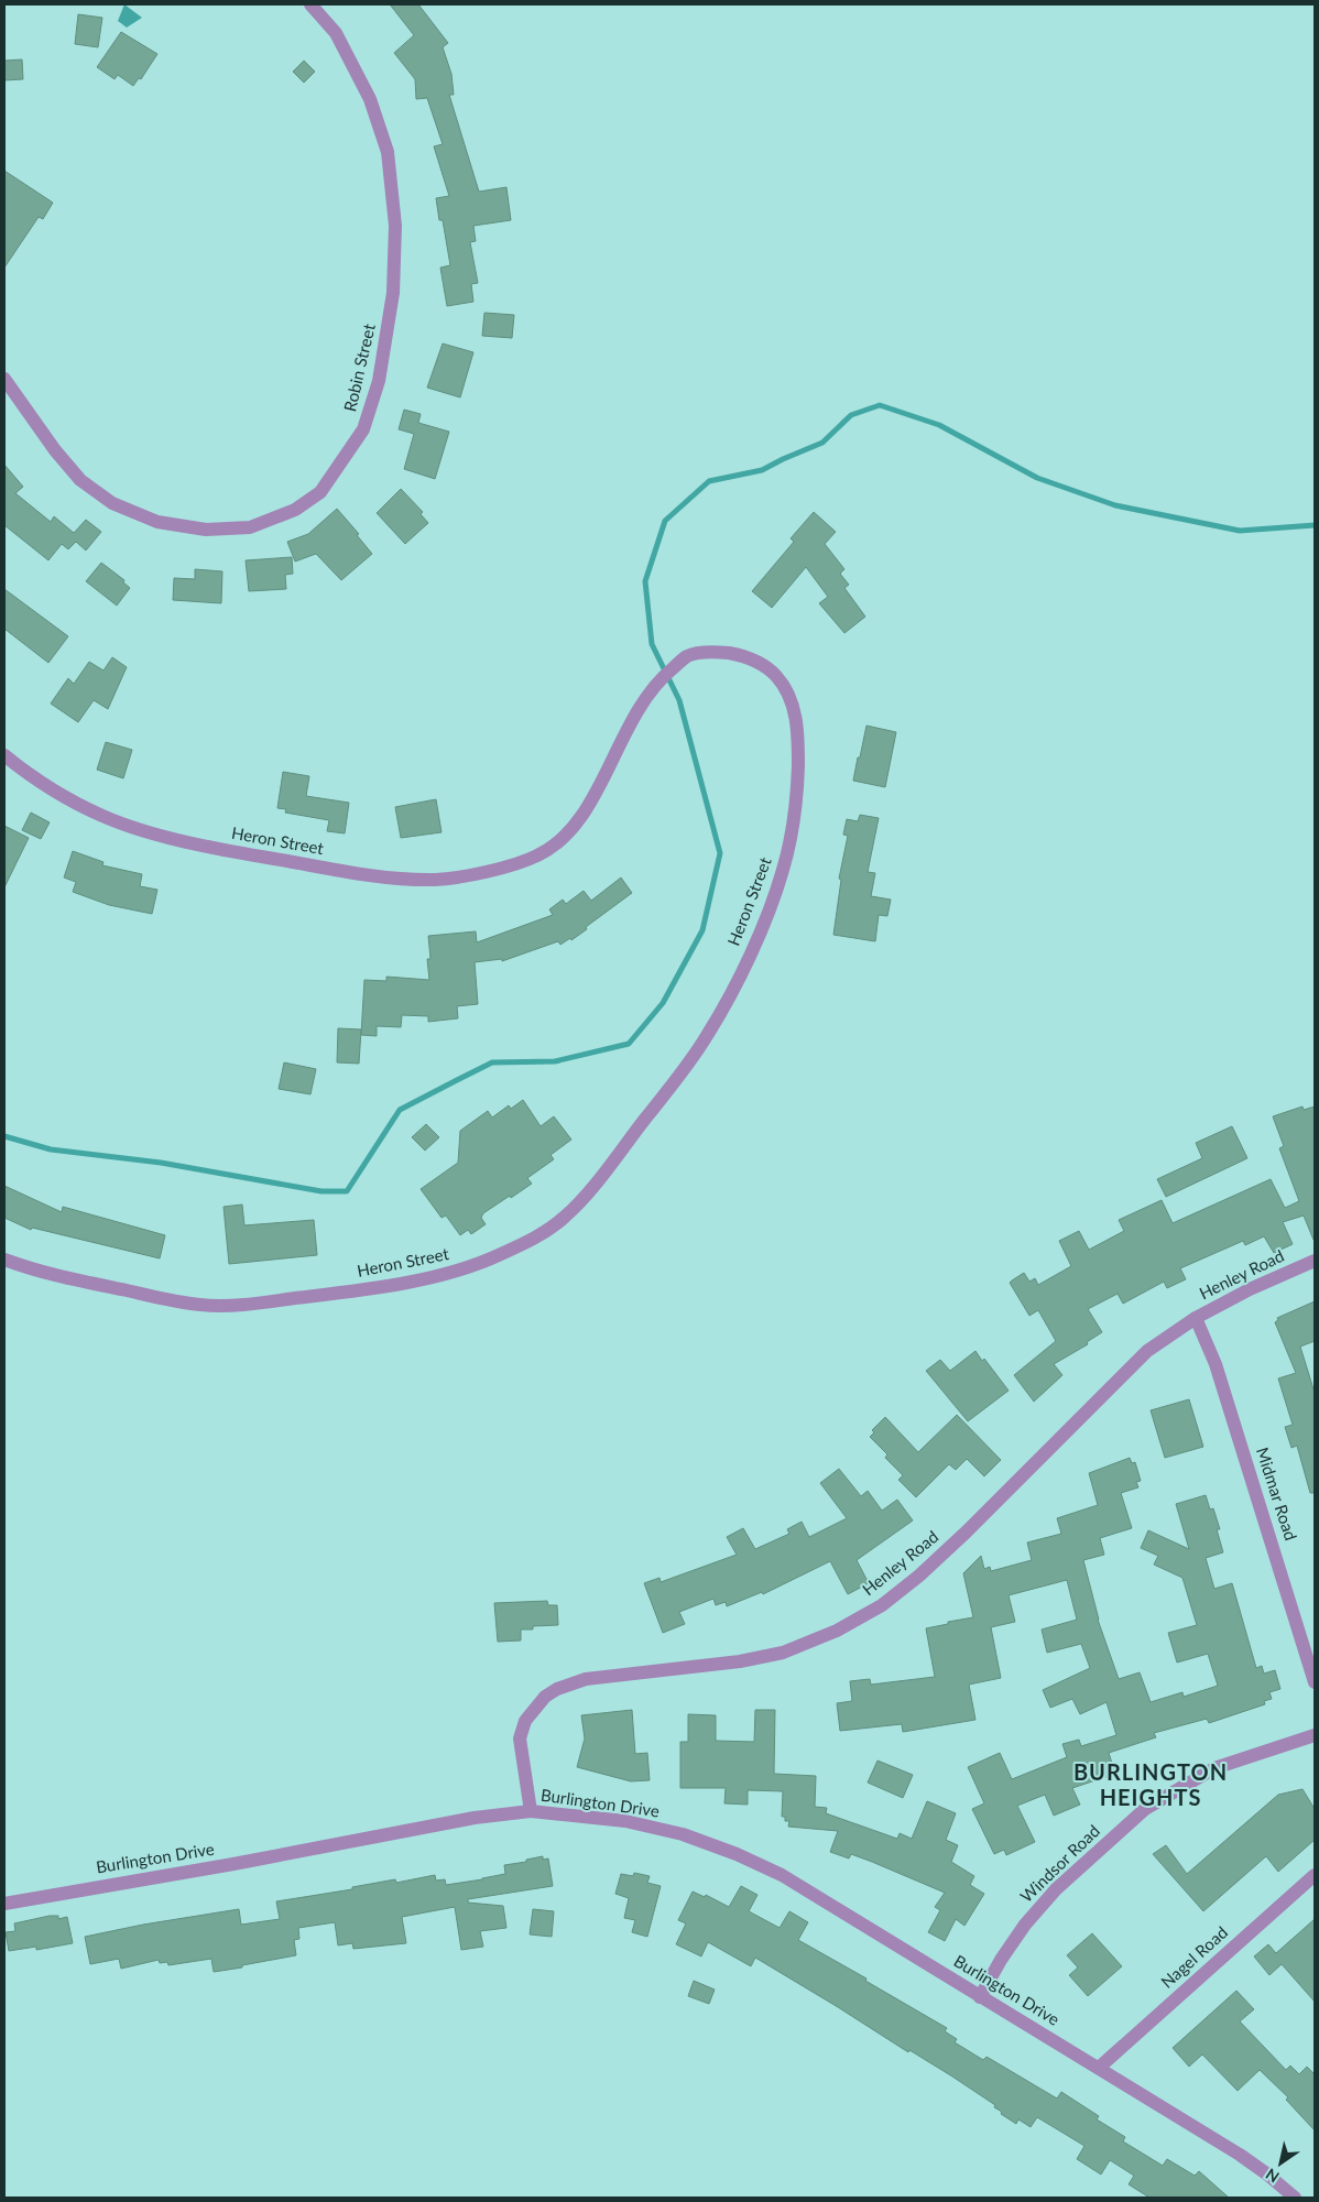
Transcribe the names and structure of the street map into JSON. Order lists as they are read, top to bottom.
{
  "streets": {
    "street": [
      "Robin Street",
      "Heron Street",
      "Henley Road",
      "Midmar Road",
      "Burlington Drive",
      "Windsor Road",
      "Nagel Road"
    ]
  },
  "crossings": [
    ["Henley Road", "Midmar Road"],
    ["Henley Road", "Burlington Drive"],
    ["Burlington Drive", "Windsor Road"],
    ["Burlington Drive", "Nagel Road"]
  ],
  "districts": ["BURLINGTON HEIGHTS"],
  "north": "bottom left"
}
